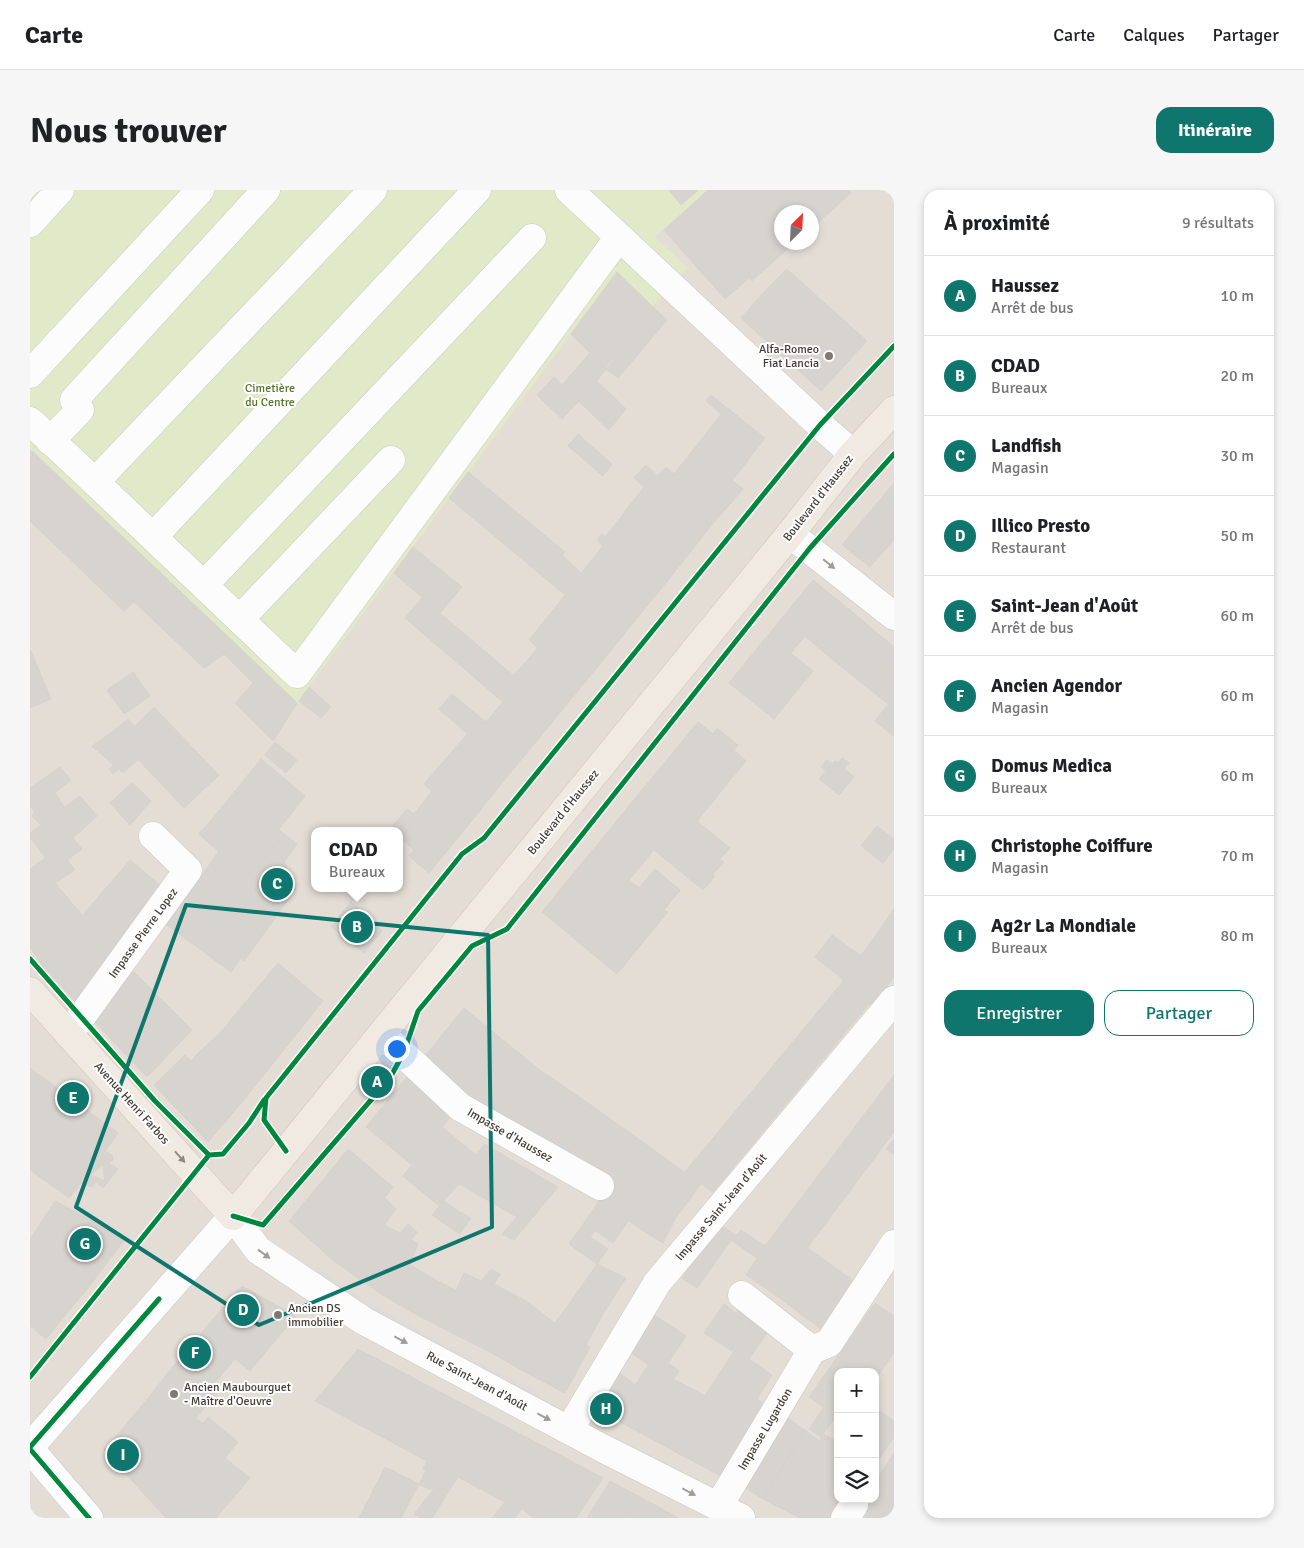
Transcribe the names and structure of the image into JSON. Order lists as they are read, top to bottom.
{
  "streets": {
    "main road": ["Boulevard d'Haussez", "Avenue Henri Farbos"],
    "street": [
      "Impasse Pierre Lopez",
      "Impasse d'Haussez",
      "Impasse Saint-Jean d'Août",
      "Rue Saint-Jean d'Août",
      "Impasse Lugardon"
    ]
  },
  "crossings": [
    ["Boulevard d'Haussez", "Avenue Henri Farbos"],
    ["Boulevard d'Haussez", "Impasse d'Haussez"],
    ["Boulevard d'Haussez", "Rue Saint-Jean d'Août"],
    ["Impasse Pierre Lopez", "Avenue Henri Farbos"],
    ["Avenue Henri Farbos", "Rue Saint-Jean d'Août"],
    ["Impasse Saint-Jean d'Août", "Rue Saint-Jean d'Août"],
    ["Rue Saint-Jean d'Août", "Impasse Lugardon"]
  ],
  "one_way": ["Avenue Henri Farbos", "Rue Saint-Jean d'Août"],
  "parks": ["Cimetière du Centre"],
  "places": ["Alfa-Romeo Fiat Lancia", "Ancien DS immobilier", "Ancien Maubourguet - Maître d'Oeuvre"],
  "north": "top right",
  "page": {
    "header": "Carte",
    "nav": ["Carte", "Calques", "Partager"],
    "buttons": [
      "Itinéraire",
      ["Enregistrer", "Partager"]
    ],
    "title": "Nous trouver",
    "heading": ["À proximité", "9 résultats"],
    "list": [
      {
        "mark": "A",
        "name": "Haussez",
        "note": "Arrêt de bus",
        "value": "10 m"
      },
      {
        "mark": "B",
        "name": "CDAD",
        "note": "Bureaux",
        "value": "20 m"
      },
      {
        "mark": "C",
        "name": "Landfish",
        "note": "Magasin",
        "value": "30 m"
      },
      {
        "mark": "D",
        "name": "Illico Presto",
        "note": "Restaurant",
        "value": "50 m"
      },
      {
        "mark": "E",
        "name": "Saint-Jean d'Août",
        "note": "Arrêt de bus",
        "value": "60 m"
      },
      {
        "mark": "F",
        "name": "Ancien Agendor",
        "note": "Magasin",
        "value": "60 m"
      },
      {
        "mark": "G",
        "name": "Domus Medica",
        "note": "Bureaux",
        "value": "60 m"
      },
      {
        "mark": "H",
        "name": "Christophe Coiffure",
        "note": "Magasin",
        "value": "70 m"
      },
      {
        "mark": "I",
        "name": "Ag2r La Mondiale",
        "note": "Bureaux",
        "value": "80 m"
      }
    ],
    "popup": ["CDAD", "Bureaux"],
    "pins": [
      "C",
      "B",
      "A",
      "E",
      "G",
      "D",
      "F",
      "H",
      "I"
    ],
    "map_buttons": ["+", "−"]
  }
}
